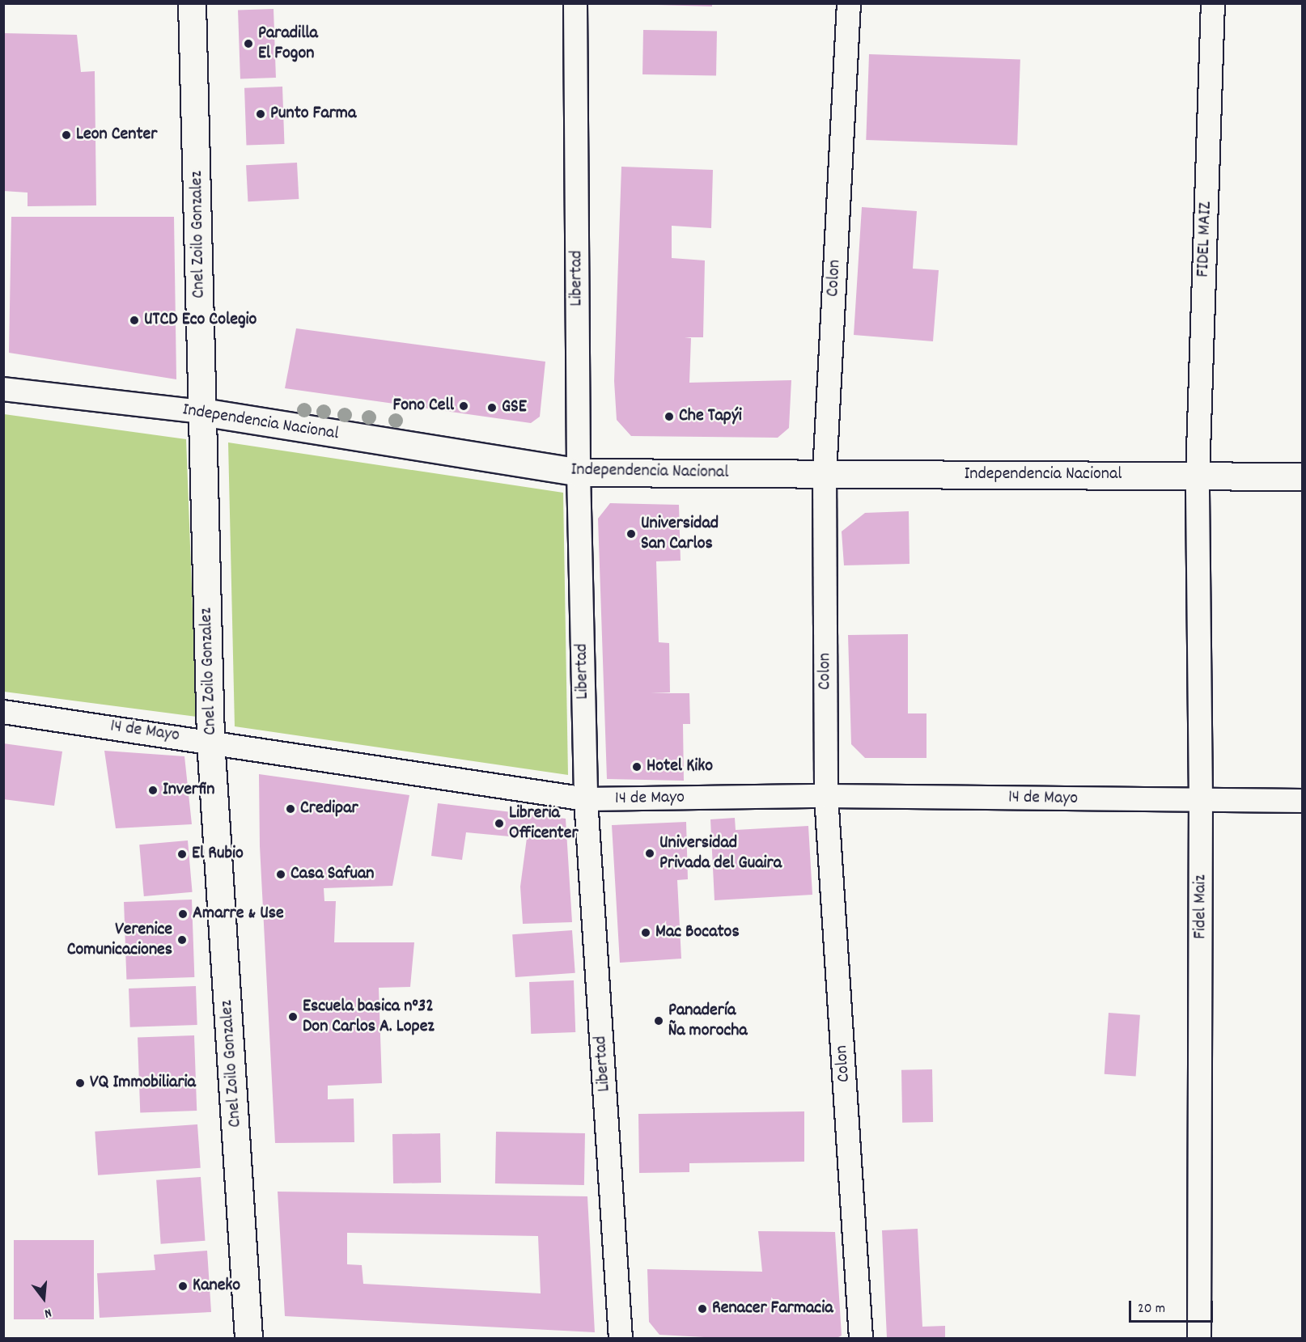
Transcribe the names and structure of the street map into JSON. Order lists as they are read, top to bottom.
{
  "streets": {
    "main road": ["Cnel Zoilo Gonzalez", "Independencia Nacional"],
    "street": [
      "FIDEL MAIZ",
      "Libertad",
      "Colon",
      "14 de Mayo",
      "Fidel Maiz"
    ]
  },
  "crossings": [
    ["Cnel Zoilo Gonzalez", "Independencia Nacional"],
    ["Cnel Zoilo Gonzalez", "14 de Mayo"],
    ["FIDEL MAIZ", "Independencia Nacional"],
    ["FIDEL MAIZ", "Fidel Maiz"],
    ["Libertad", "Independencia Nacional"],
    ["Libertad", "14 de Mayo"],
    ["Colon", "Independencia Nacional"],
    ["Colon", "14 de Mayo"],
    ["Independencia Nacional", "Fidel Maiz"],
    ["14 de Mayo", "Fidel Maiz"]
  ],
  "places": [
    "Paradilla El Fogon",
    "Punto Farma",
    "Leon Center",
    "UTCD Eco Colegio",
    "Fono Cell",
    "GSE",
    "Che Tapýi",
    "Universidad San Carlos",
    "Hotel Kiko",
    "Inverfin",
    "Credipar",
    "Libreria Officenter",
    "Universidad Privada del Guaira",
    "El Rubio",
    "Casa Safuan",
    "Amarre & Use",
    "Mac Bocatos",
    "Verenice Comunicaciones",
    "Escuela basica n°32 Don Carlos A. Lopez",
    "Panadería Ña morocha",
    "VQ Immobiliaria",
    "Kaneko",
    "Renacer Farmacia"
  ],
  "scale_bar": "20 m",
  "north": "bottom"
}
